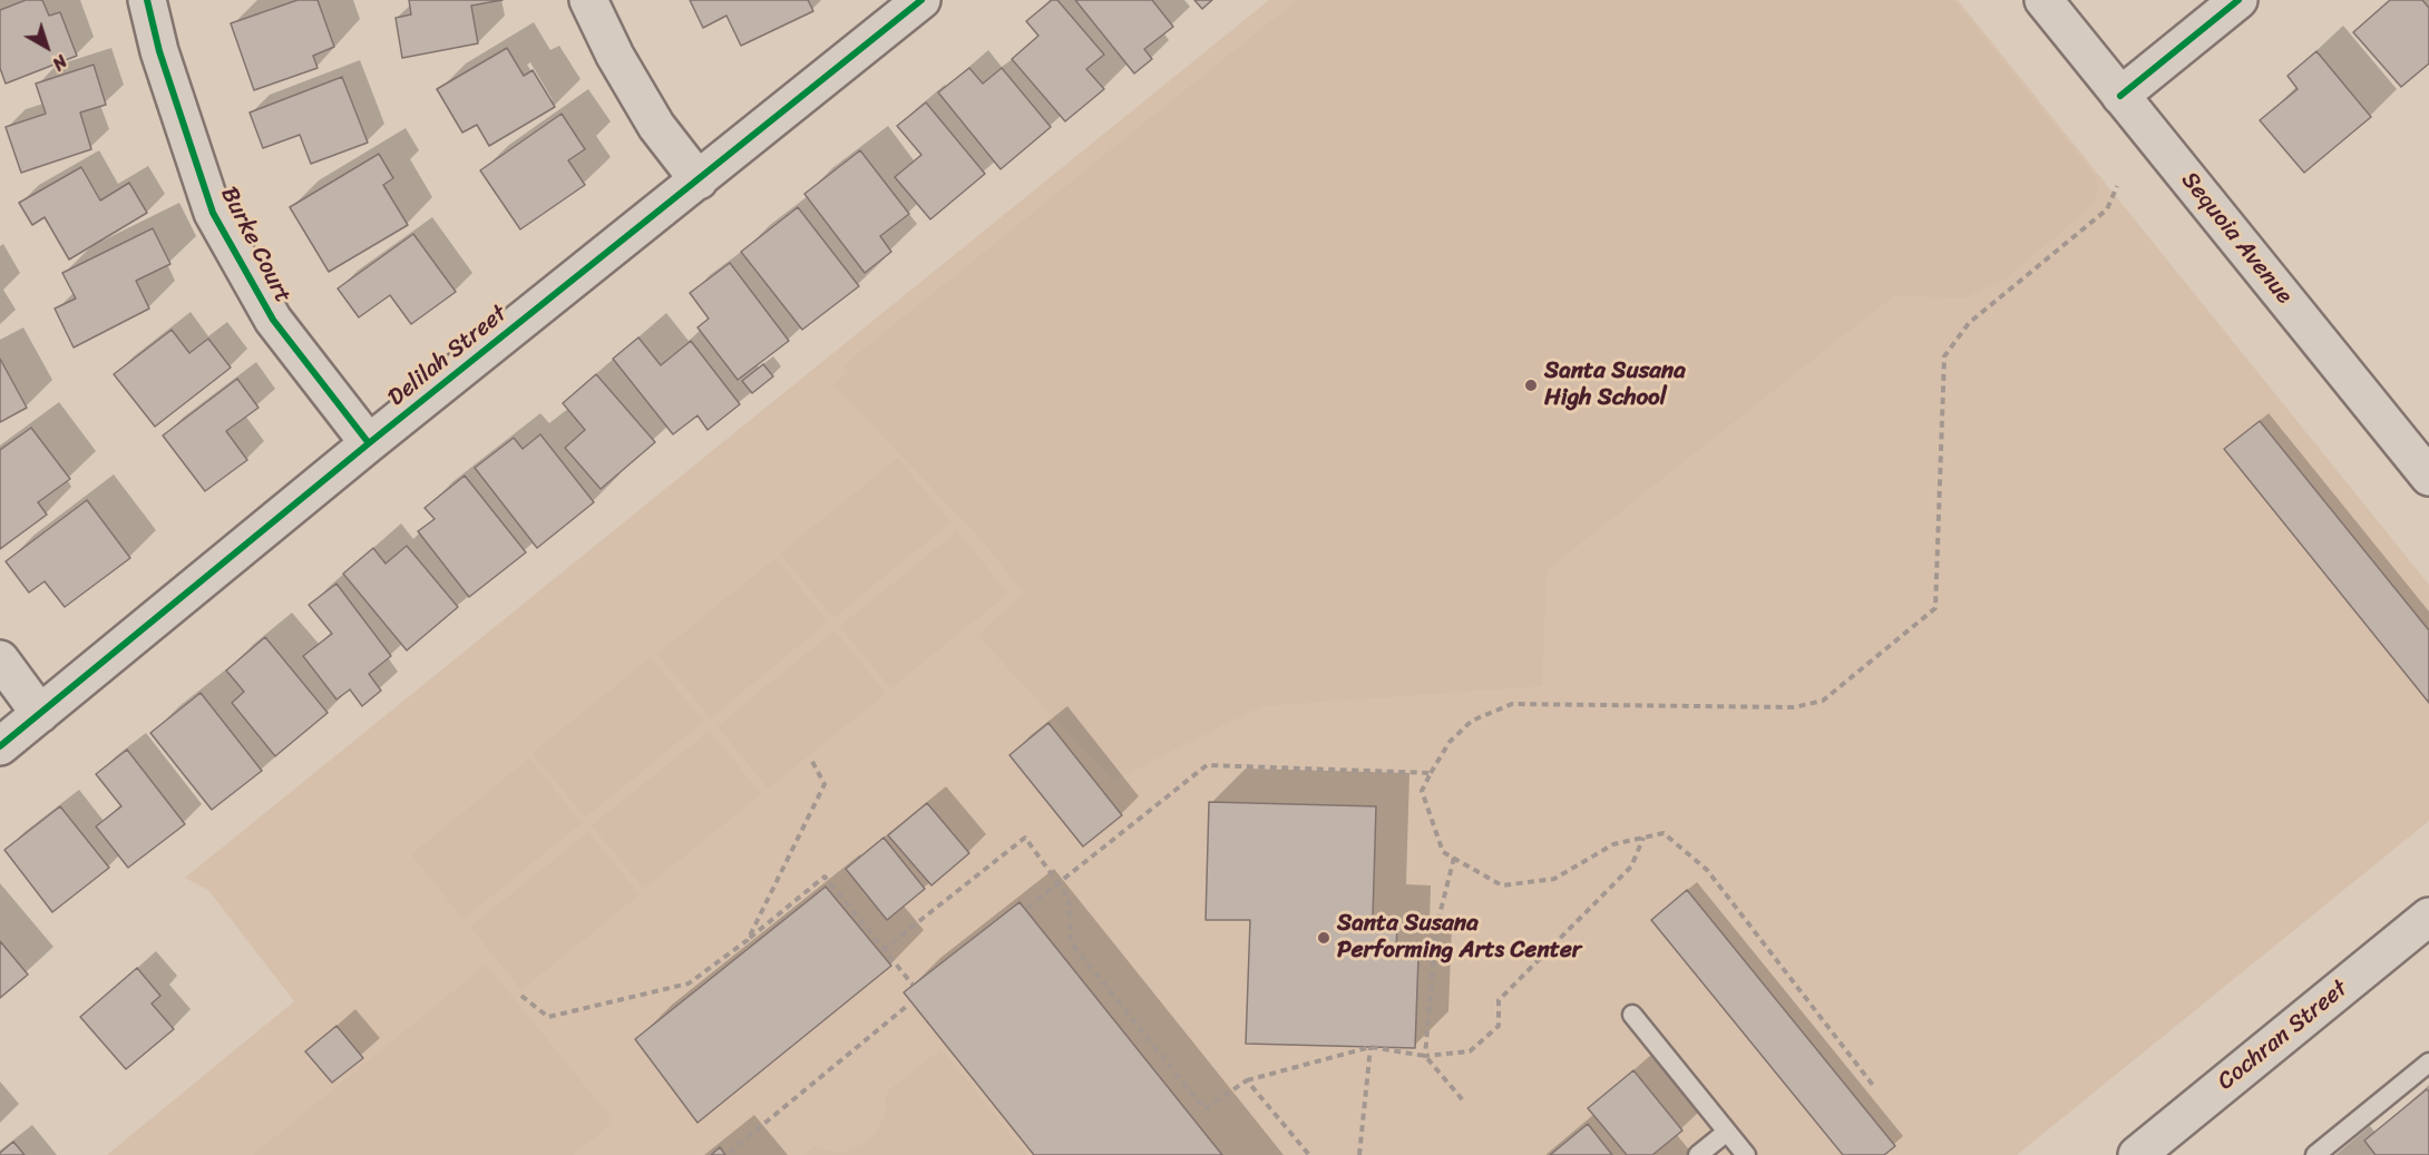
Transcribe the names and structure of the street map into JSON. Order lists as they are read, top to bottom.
{
  "streets": {
    "street": [
      "Sequoia Avenue",
      "Burke Court",
      "Delilah Street",
      "Cochran Street"
    ]
  },
  "crossings": [
    ["Burke Court", "Delilah Street"]
  ],
  "places": ["Santa Susana High School", "Santa Susana Performing Arts Center"],
  "north": "bottom right"
}
